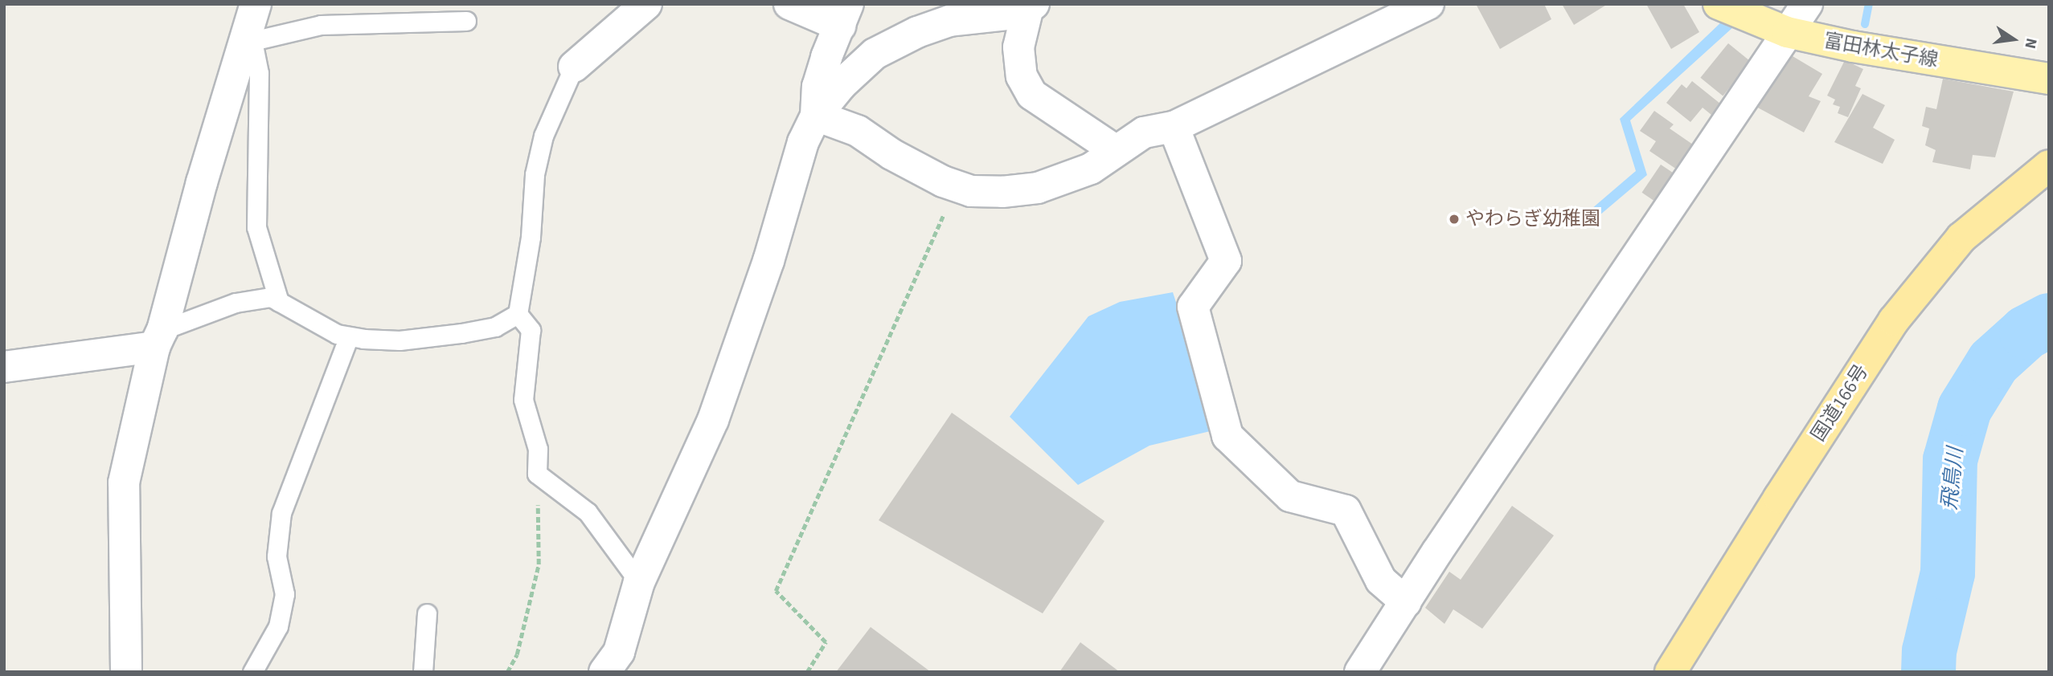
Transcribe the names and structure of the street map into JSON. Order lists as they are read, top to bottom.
{
  "streets": {
    "highway": ["国道166号"],
    "main road": ["富田林太子線"]
  },
  "water": ["飛鳥川"],
  "places": ["やわらぎ幼稚園"],
  "north": "right"
}
